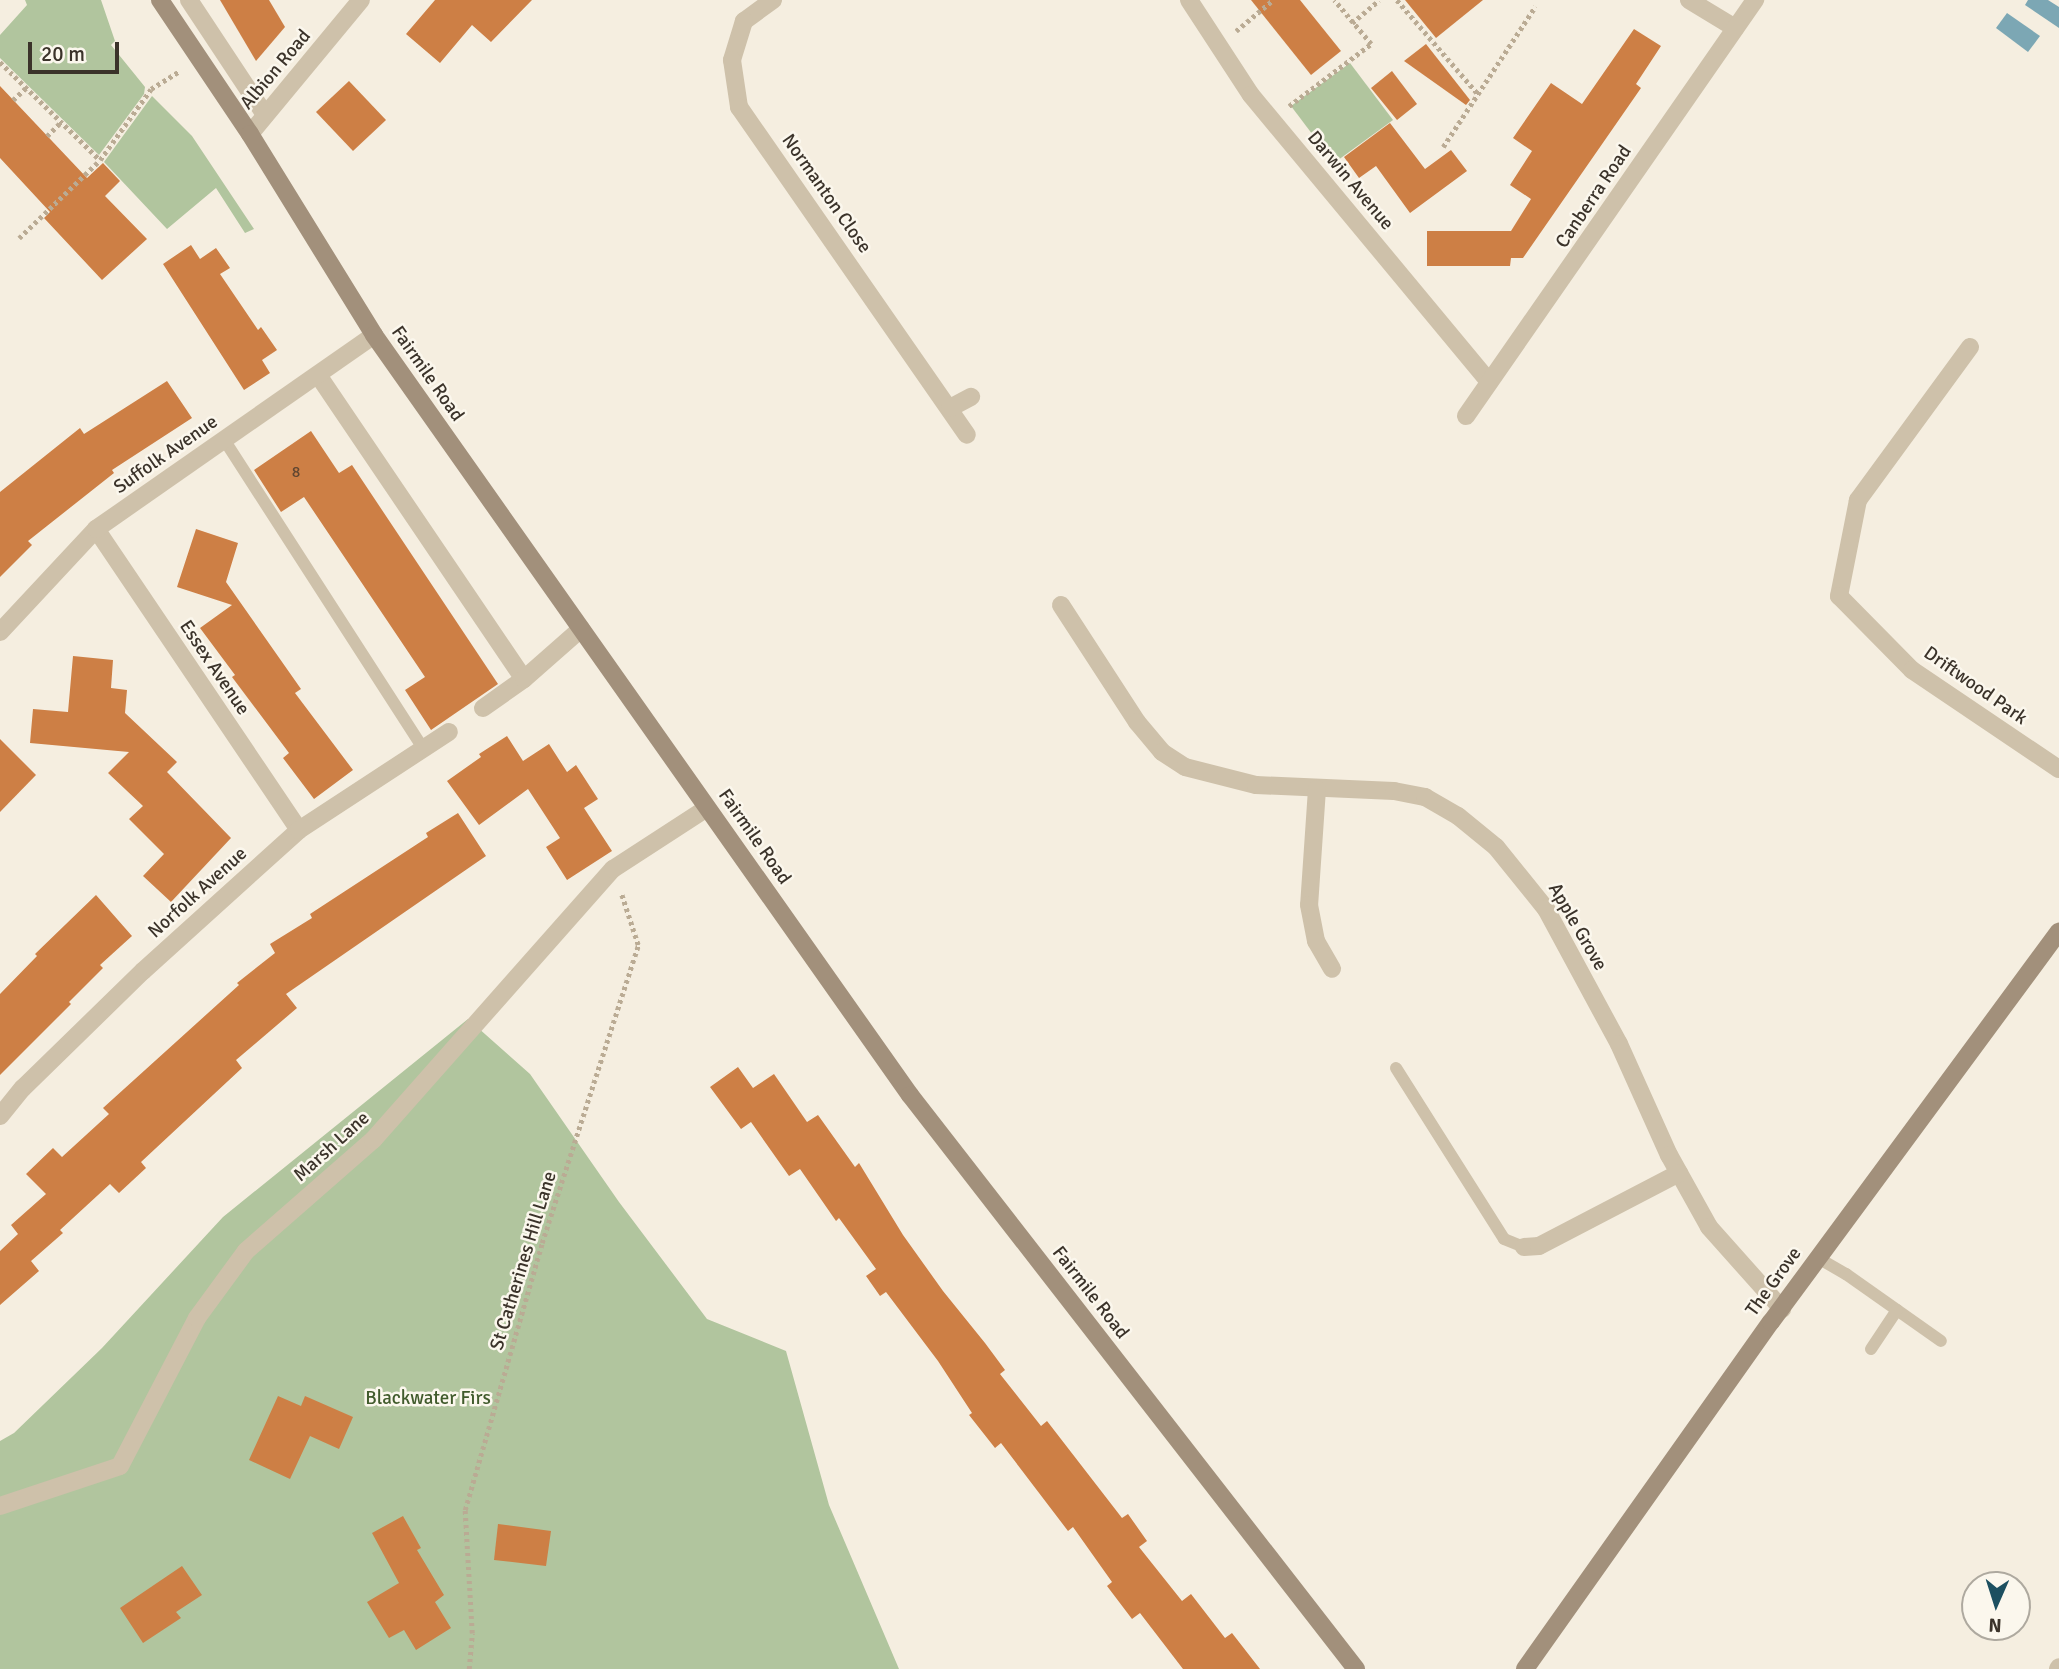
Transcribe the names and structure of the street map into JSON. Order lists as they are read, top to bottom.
{
  "streets": {
    "main road": ["Fairmile Road", "The Grove"],
    "street": [
      "Albion Road",
      "Darwin Avenue",
      "Normanton Close",
      "Canberra Road",
      "Suffolk Avenue",
      "Essex Avenue",
      "Driftwood Park",
      "Norfolk Avenue",
      "Apple Grove",
      "Marsh Lane"
    ],
    "path": ["St Catherines Hill Lane"]
  },
  "crossings": [
    ["Albion Road", "Fairmile Road"],
    ["Darwin Avenue", "Canberra Road"],
    ["Fairmile Road", "Suffolk Avenue"],
    ["Fairmile Road", "Marsh Lane"],
    ["Suffolk Avenue", "Essex Avenue"],
    ["Essex Avenue", "Norfolk Avenue"],
    ["Apple Grove", "The Grove"],
    ["Marsh Lane", "St Catherines Hill Lane"]
  ],
  "parks": ["Blackwater Firs"],
  "house_numbers": ["8"],
  "scale_bar": "20 m",
  "north": "bottom"
}
